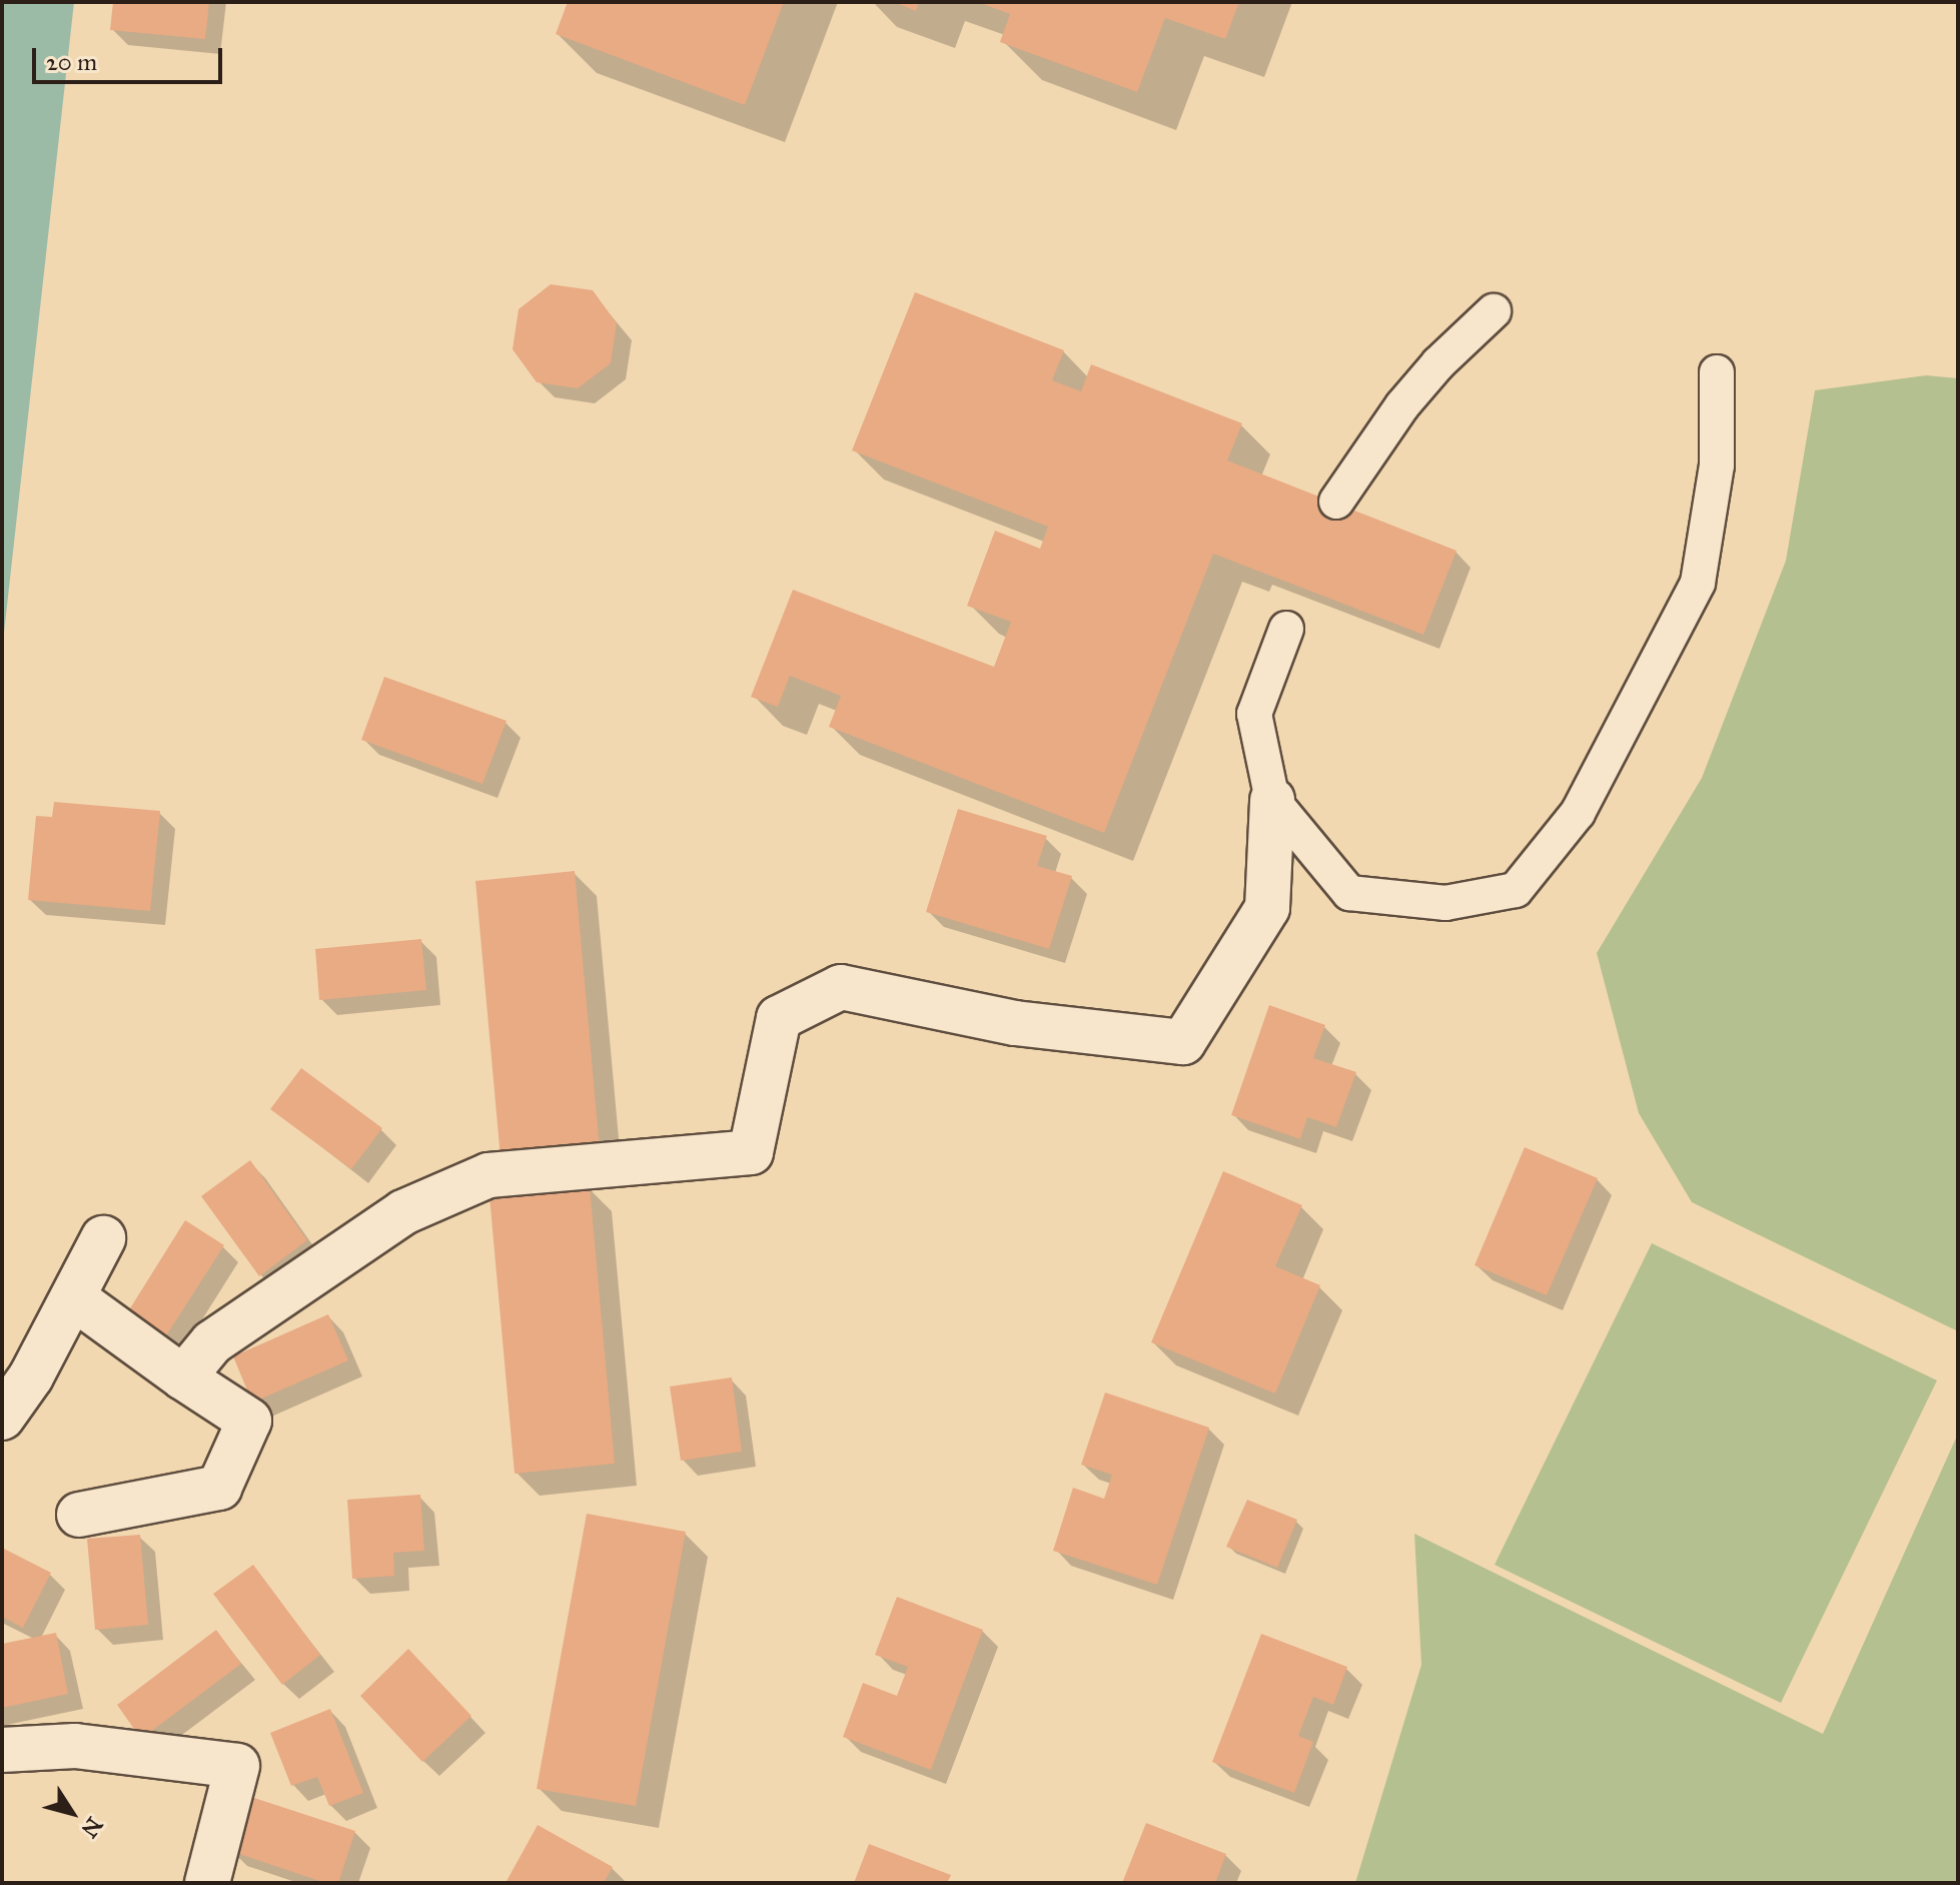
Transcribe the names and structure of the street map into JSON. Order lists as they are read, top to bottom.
{
  "scale_bar": "20 m",
  "north": "bottom right"
}
